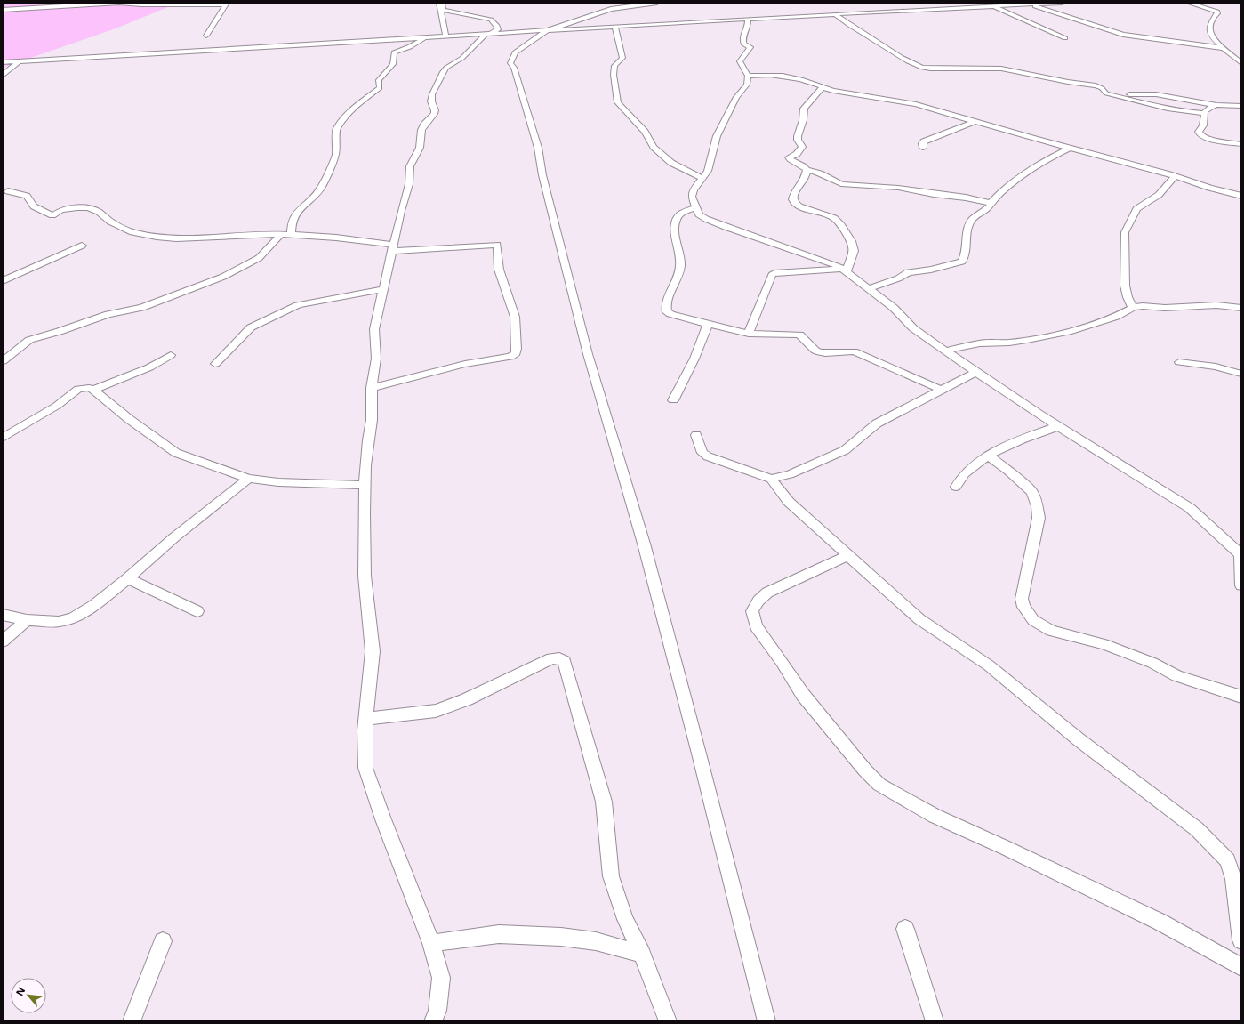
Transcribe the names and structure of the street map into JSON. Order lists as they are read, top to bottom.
{
  "north": "top left"
}
